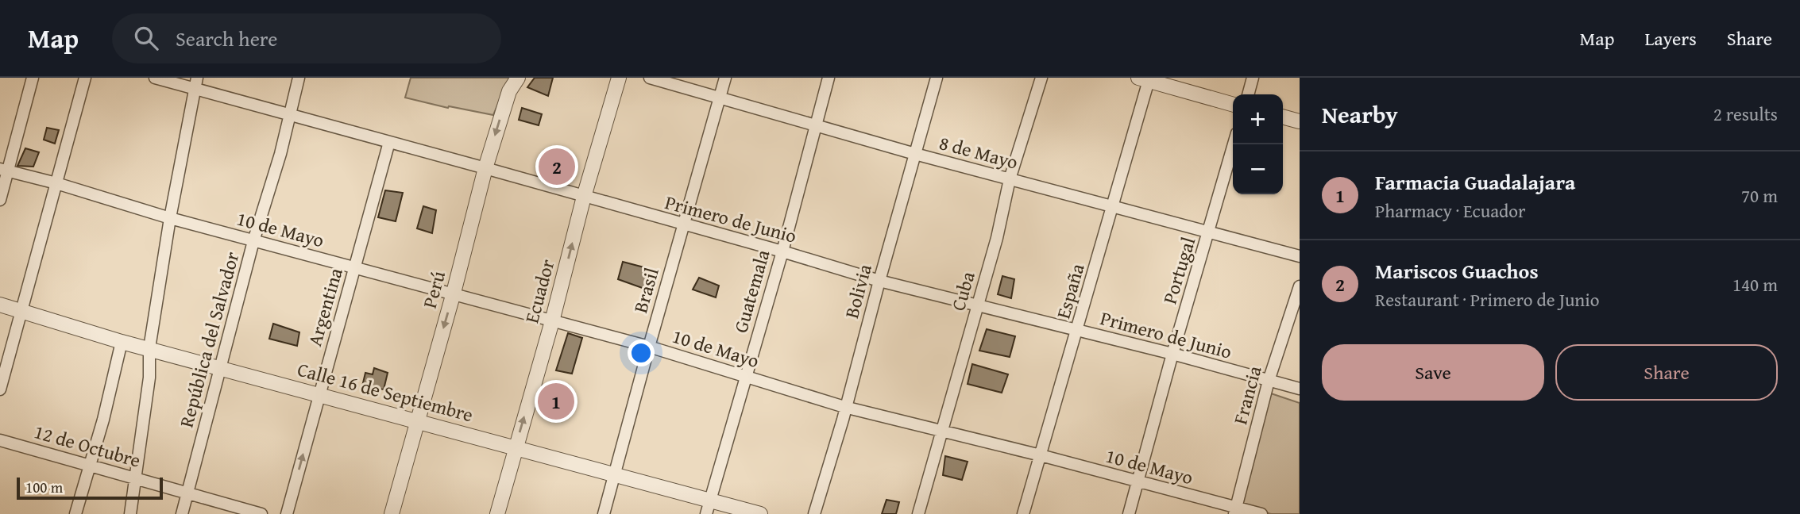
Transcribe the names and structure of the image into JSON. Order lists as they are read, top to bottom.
{
  "streets": {
    "street": [
      "8 de Mayo",
      "Primero de Junio",
      "10 de Mayo",
      "Portugal",
      "Perú",
      "Brasil",
      "Ecuador",
      "Guatemala",
      "Bolivia",
      "Cuba",
      "España",
      "Argentina",
      "República del Salvador",
      "Calle 16 de Septiembre",
      "Francia",
      "12 de Octubre"
    ]
  },
  "crossings": [
    ["8 de Mayo", "Portugal"],
    ["8 de Mayo", "Brasil"],
    ["8 de Mayo", "Guatemala"],
    ["8 de Mayo", "Bolivia"],
    ["8 de Mayo", "Cuba"],
    ["8 de Mayo", "España"],
    ["Primero de Junio", "Portugal"],
    ["Primero de Junio", "Perú"],
    ["Primero de Junio", "Brasil"],
    ["Primero de Junio", "Ecuador"],
    ["Primero de Junio", "Guatemala"],
    ["Primero de Junio", "Bolivia"],
    ["Primero de Junio", "Cuba"],
    ["Primero de Junio", "España"],
    ["Primero de Junio", "Argentina"],
    ["Primero de Junio", "República del Salvador"],
    ["Primero de Junio", "Francia"],
    ["10 de Mayo", "Portugal"],
    ["10 de Mayo", "Perú"],
    ["10 de Mayo", "Brasil"],
    ["10 de Mayo", "Ecuador"],
    ["10 de Mayo", "Guatemala"],
    ["10 de Mayo", "Bolivia"],
    ["10 de Mayo", "Cuba"],
    ["10 de Mayo", "España"],
    ["10 de Mayo", "Argentina"],
    ["10 de Mayo", "República del Salvador"],
    ["10 de Mayo", "Francia"],
    ["Perú", "Calle 16 de Septiembre"],
    ["Brasil", "Calle 16 de Septiembre"],
    ["Ecuador", "Calle 16 de Septiembre"],
    ["Guatemala", "Calle 16 de Septiembre"],
    ["Argentina", "Calle 16 de Septiembre"],
    ["República del Salvador", "Calle 16 de Septiembre"],
    ["República del Salvador", "12 de Octubre"]
  ],
  "one_way": ["Perú", "Ecuador"],
  "scale_bar": "100 m",
  "page": {
    "header": "Map",
    "search": "Search here",
    "nav": ["Map", "Layers", "Share"],
    "heading": ["Nearby", "2 results"],
    "map_buttons": ["+", "−"],
    "pins": ["2", "1"],
    "list": [
      {
        "mark": "1",
        "name": "Farmacia Guadalajara",
        "note": "Pharmacy · Ecuador",
        "value": "70 m"
      },
      {
        "mark": "2",
        "name": "Mariscos Guachos",
        "note": "Restaurant · Primero de Junio",
        "value": "140 m"
      }
    ],
    "buttons": ["Save", "Share"],
    "scale": "100 m"
  }
}
